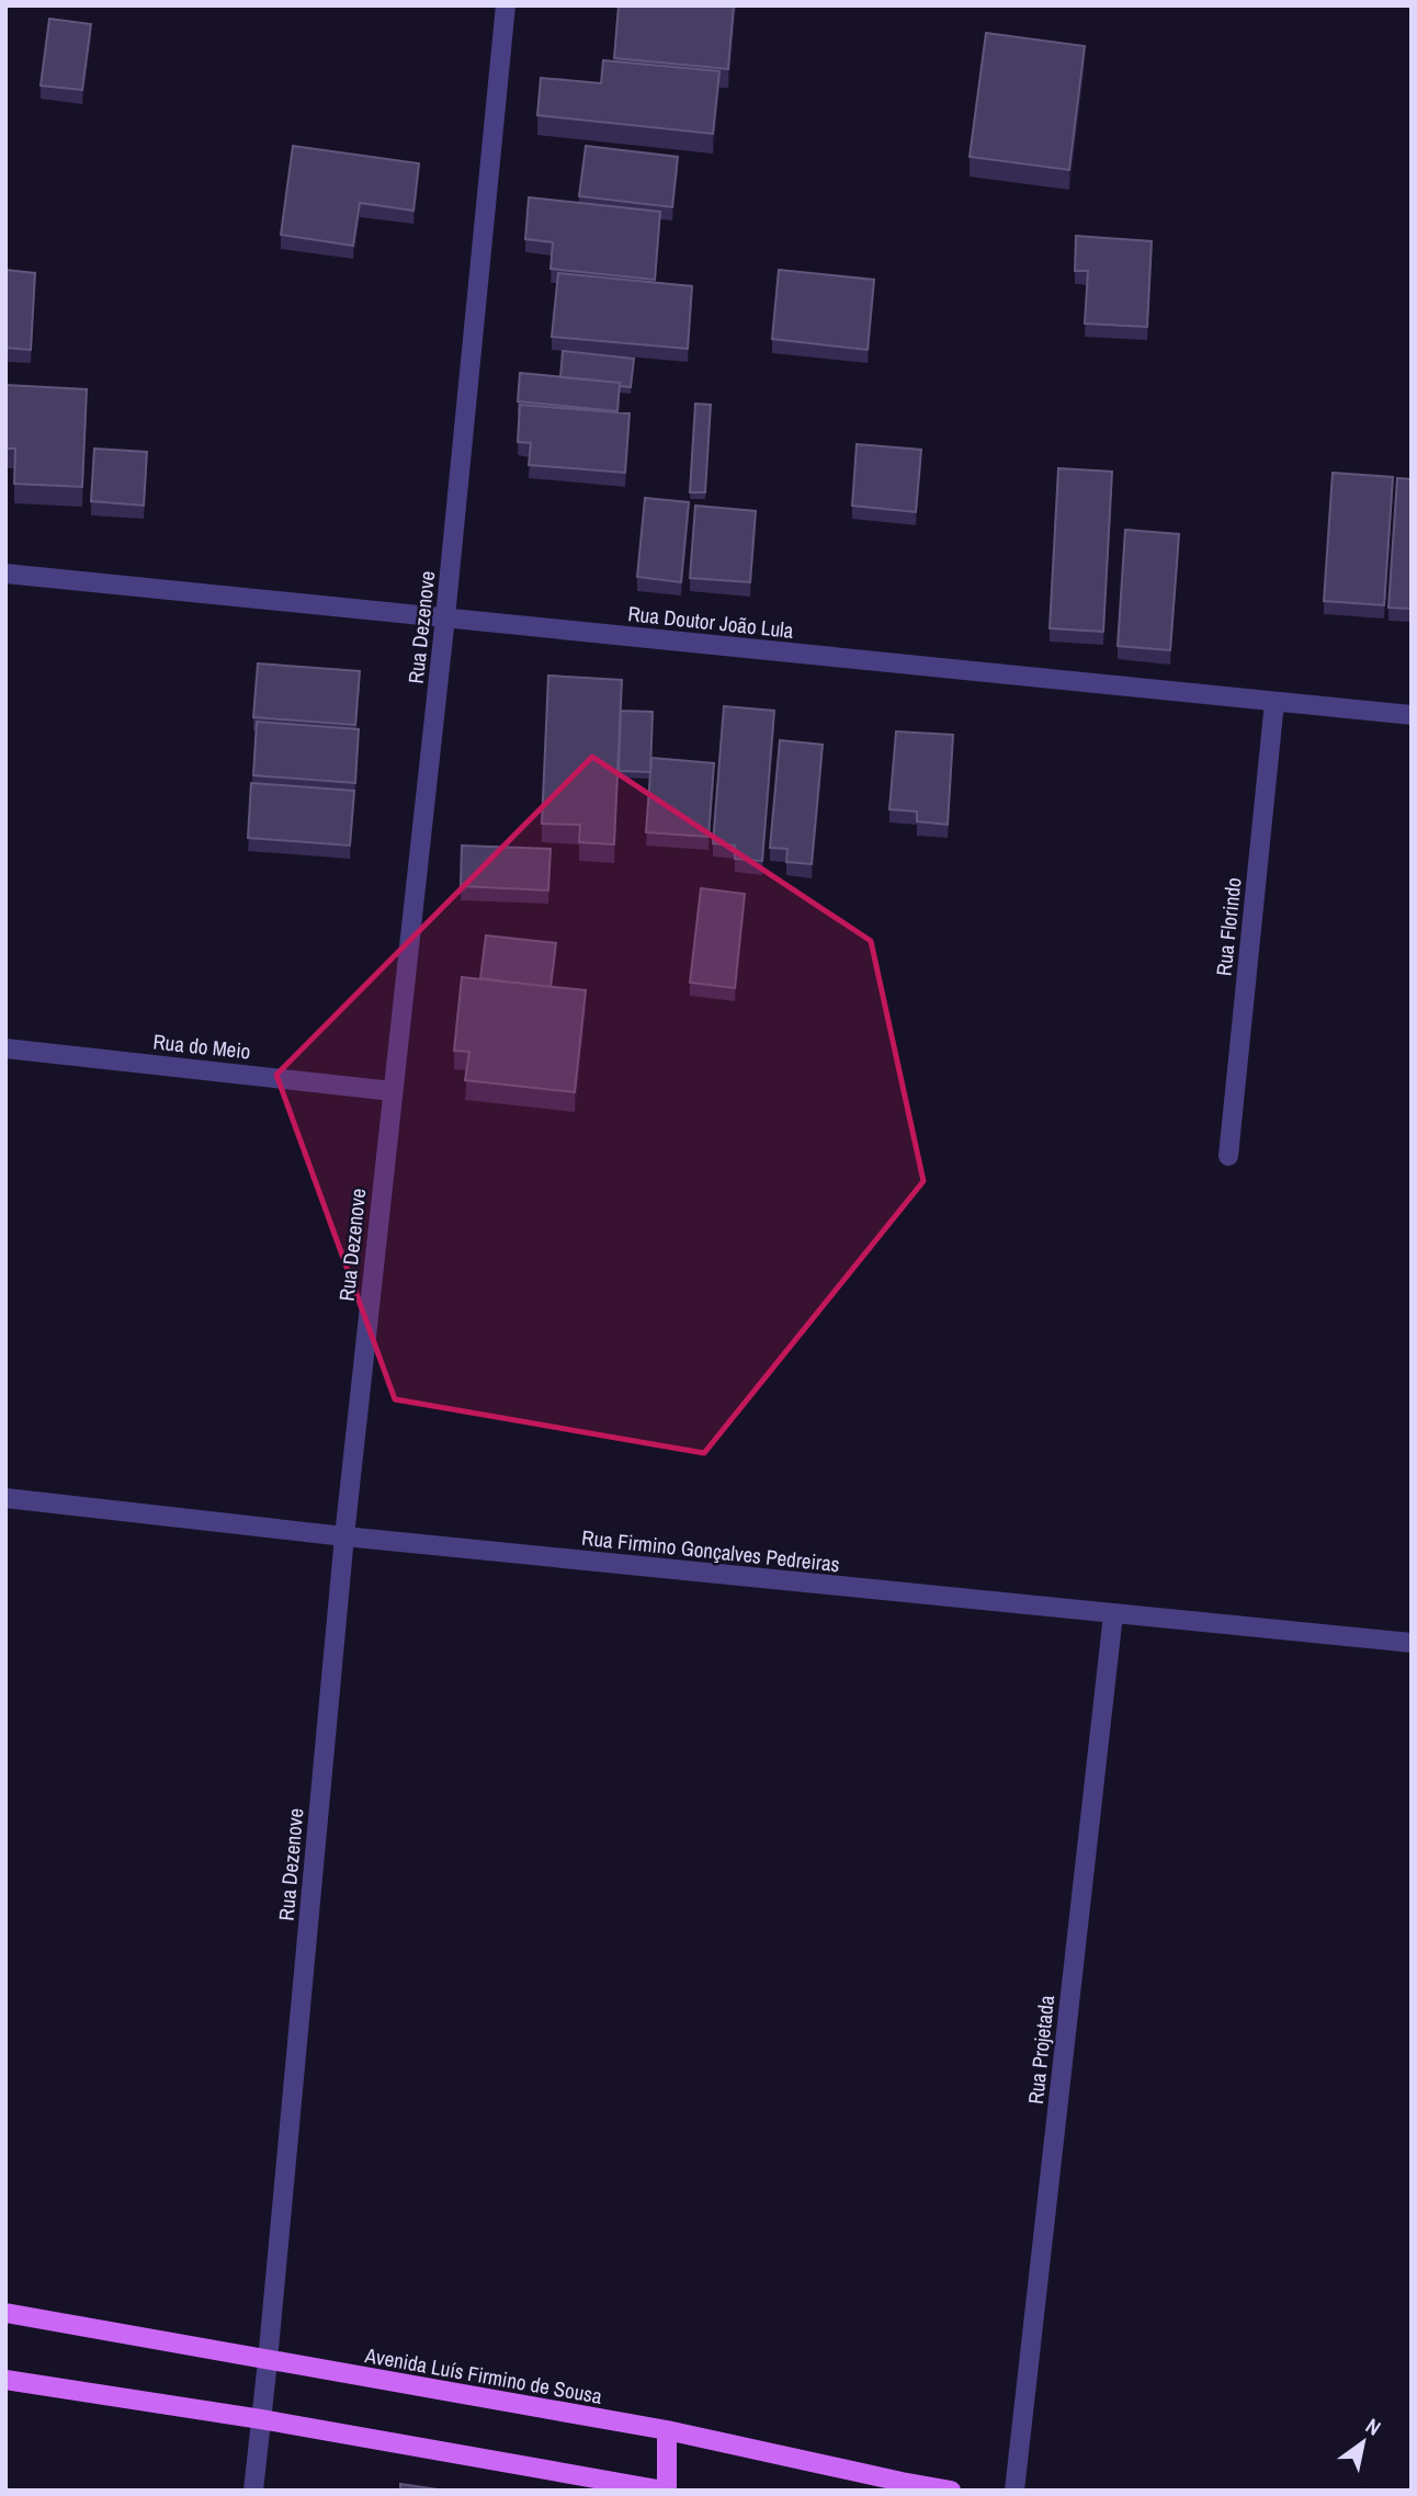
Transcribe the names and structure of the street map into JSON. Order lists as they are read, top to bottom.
{
  "streets": {
    "main road": ["Avenida Luís Firmino de Sousa"],
    "street": [
      "Rua Doutor João Lula",
      "Rua Dezenove",
      "Rua Florindo",
      "Rua do Meio",
      "Rua Firmino Gonçalves Pedreiras",
      "Rua Projetada"
    ]
  },
  "crossings": [
    ["Rua Doutor João Lula", "Rua Dezenove"],
    ["Rua Doutor João Lula", "Rua Florindo"],
    ["Rua Dezenove", "Rua do Meio"],
    ["Rua Dezenove", "Rua Firmino Gonçalves Pedreiras"],
    ["Rua Dezenove", "Avenida Luís Firmino de Sousa"],
    ["Rua Firmino Gonçalves Pedreiras", "Rua Projetada"]
  ],
  "north": "top right"
}
